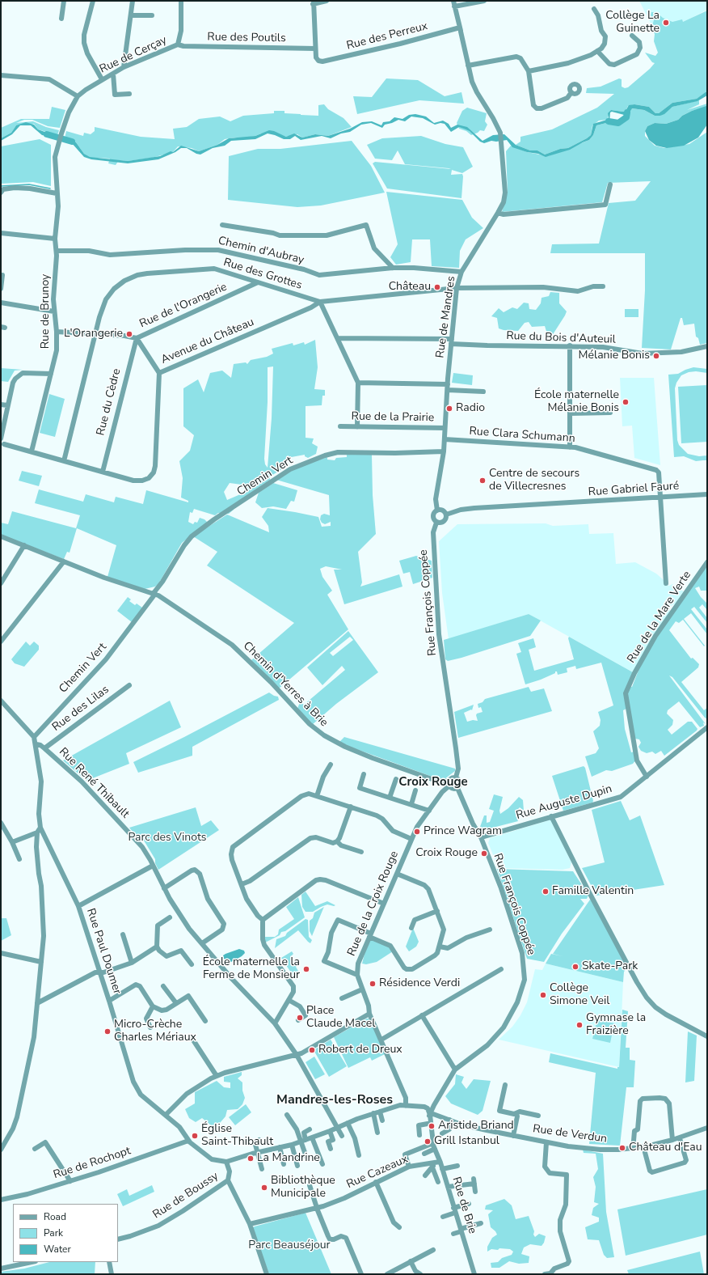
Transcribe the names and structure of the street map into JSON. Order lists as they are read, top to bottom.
{
  "streets": {
    "street": [
      "Rue des Perreux",
      "Rue des Poutils",
      "Rue de Cerçay",
      "Chemin d'Aubray",
      "Rue des Grottes",
      "Rue de l'Orangerie",
      "Rue de Brunoy",
      "Rue de Mandres",
      "Rue du Bois d'Auteuil",
      "Avenue du Château",
      "Rue du Cèdre",
      "Rue de la Prairie",
      "Rue Clara Schumann",
      "Chemin Vert",
      "Rue Gabriel Fauré",
      "Rue François Coppée",
      "Rue de la Mare Verte",
      "Chemin d'Yerres à Brie",
      "Rue des Lilas",
      "Rue René Thibault",
      "Rue Auguste Dupin",
      "Rue de la Croix Rouge",
      "Rue Paul Doumer",
      "Rue de Verdun",
      "Rue de Rochopt",
      "Rue Cazeaux",
      "Rue de Boussy",
      "Rue de Brie"
    ]
  },
  "crossings": [
    ["Rue des Perreux", "Rue des Poutils"],
    ["Rue des Perreux", "Rue de Mandres"],
    ["Rue des Poutils", "Rue de Cerçay"],
    ["Rue de Cerçay", "Rue de Brunoy"],
    ["Chemin d'Aubray", "Rue de Brunoy"],
    ["Chemin d'Aubray", "Rue de Mandres"],
    ["Rue des Grottes", "Rue de l'Orangerie"],
    ["Rue des Grottes", "Avenue du Château"],
    ["Rue de l'Orangerie", "Rue de Brunoy"],
    ["Rue de l'Orangerie", "Rue du Cèdre"],
    ["Rue de Brunoy", "Avenue du Château"],
    ["Rue de Mandres", "Rue du Bois d'Auteuil"],
    ["Rue de Mandres", "Avenue du Château"],
    ["Rue de Mandres", "Rue de la Prairie"],
    ["Rue de Mandres", "Rue Clara Schumann"],
    ["Rue de Mandres", "Chemin Vert"],
    ["Rue de Mandres", "Rue Gabriel Fauré"],
    ["Rue de Mandres", "Rue François Coppée"],
    ["Avenue du Château", "Rue du Cèdre"],
    ["Rue Clara Schumann", "Rue Gabriel Fauré"],
    ["Chemin Vert", "Chemin d'Yerres à Brie"],
    ["Chemin Vert", "Rue Paul Doumer"],
    ["Rue Gabriel Fauré", "Rue François Coppée"],
    ["Rue François Coppée", "Chemin d'Yerres à Brie"],
    ["Rue François Coppée", "Rue Auguste Dupin"],
    ["Rue François Coppée", "Rue de la Croix Rouge"],
    ["Rue François Coppée", "Rue de Verdun"],
    ["Rue François Coppée", "Rue de Brie"],
    ["Rue de la Mare Verte", "Rue Auguste Dupin"],
    ["Chemin d'Yerres à Brie", "Rue de la Croix Rouge"],
    ["Rue des Lilas", "Rue René Thibault"],
    ["Rue René Thibault", "Rue Paul Doumer"],
    ["Rue Paul Doumer", "Rue de Rochopt"],
    ["Rue de Verdun", "Rue de Brie"],
    ["Rue Cazeaux", "Rue de Brie"]
  ],
  "districts": ["Croix Rouge", "Mandres-les-Roses"],
  "parks": ["Parc des Vinots", "Parc Beauséjour"],
  "places": [
    "Collège La Guinette",
    "Château",
    "L'Orangerie",
    "Mélanie Bonis",
    "École maternelle Mélanie Bonis",
    "Radio",
    "Centre de secours de Villecresnes",
    "Prince Wagram",
    "Croix Rouge",
    "Famille Valentin",
    "Skate-Park",
    "École maternelle la Ferme de Monsieur",
    "Résidence Verdi",
    "Collège Simone Veil",
    "Place Claude Macel",
    "Gymnase la Fraizière",
    "Micro-Crèche Charles Mériaux",
    "Robert de Dreux",
    "Aristide Briand",
    "Église Saint-Thibault",
    "Grill Istanbul",
    "Château d'Eau",
    "La Mandrine",
    "Bibliothèque Municipale"
  ],
  "legend": ["Road", "Park", "Water"]
}
